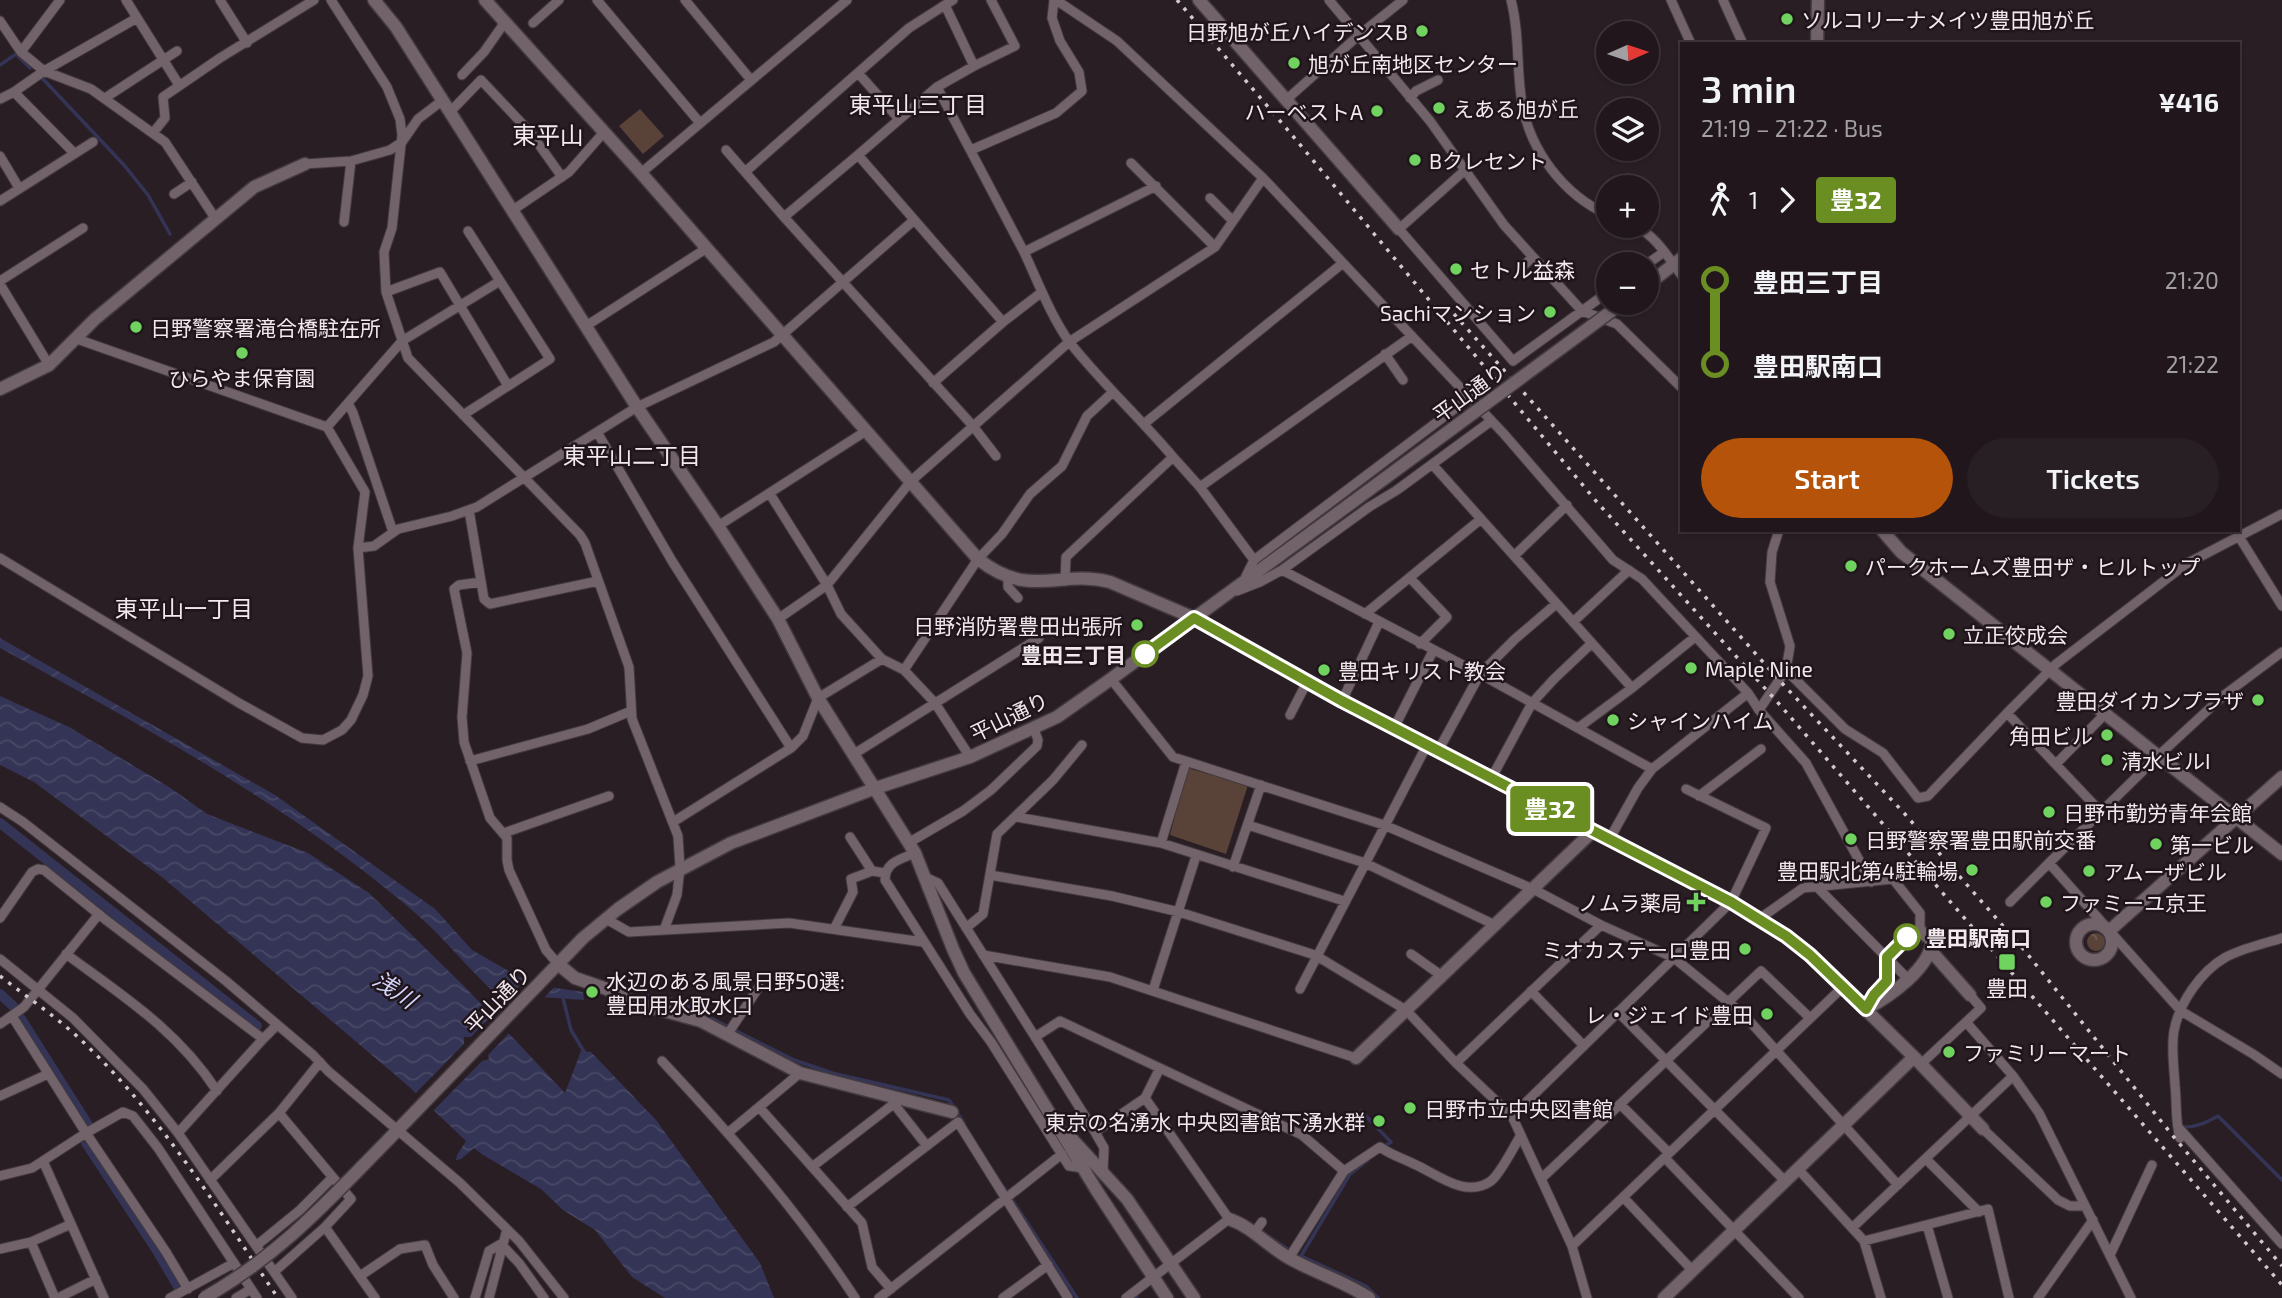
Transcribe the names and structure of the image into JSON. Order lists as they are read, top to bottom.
{
  "streets": {
    "street": ["平山通り"]
  },
  "districts": [
    "東平山三丁目",
    "東平山",
    "東平山二丁目",
    "東平山一丁目"
  ],
  "water": ["浅川"],
  "places": {
    "other": [
      "ソルコリーナメイツ豊田旭が丘",
      "日野旭が丘ハイデンスB",
      "旭が丘南地区センター",
      "えある旭が丘",
      "ハーベストA",
      "Bクレセント",
      "セトル益森",
      "Sachiマンション",
      "日野警察署滝合橋駐在所",
      "ひらやま保育園",
      "パークホームズ豊田ザ・ヒルトップ",
      "日野消防署豊田出張所",
      "立正佼成会",
      "豊田三丁目",
      "Maple Nine",
      "豊田キリスト教会",
      "豊田ダイカンプラザ",
      "シャインハイム",
      "角田ビル",
      "清水ビルI",
      "日野市勤労青年会館",
      "日野警察署豊田駅前交番",
      "第一ビル",
      "豊田駅北第4駐輪場",
      "アムーザビル",
      "ファミーユ京王",
      "豊田駅南口",
      "ミオカステーロ豊田",
      "水辺のある風景日野50選: 豊田用水取水口",
      "レ・ジェイド豊田",
      "ファミリーマート",
      "日野市立中央図書館",
      "東京の名湧水 中央図書館下湧水群"
    ],
    "health": ["ノムラ薬局"],
    "transit": ["豊田"]
  },
  "lines": ["bus line 豊32"],
  "north": "right",
  "page": {
    "on_map": "豊32",
    "map_buttons": ["+", "−"],
    "heading": ["3 min", "21:19 – 21:22 · Bus", "¥416"],
    "legs": ["1", "豊32"],
    "list": [
      {
        "name": "豊田三丁目",
        "value": "21:20"
      },
      {
        "name": "豊田駅南口",
        "value": "21:22"
      }
    ],
    "buttons": ["Start", "Tickets"]
  }
}
